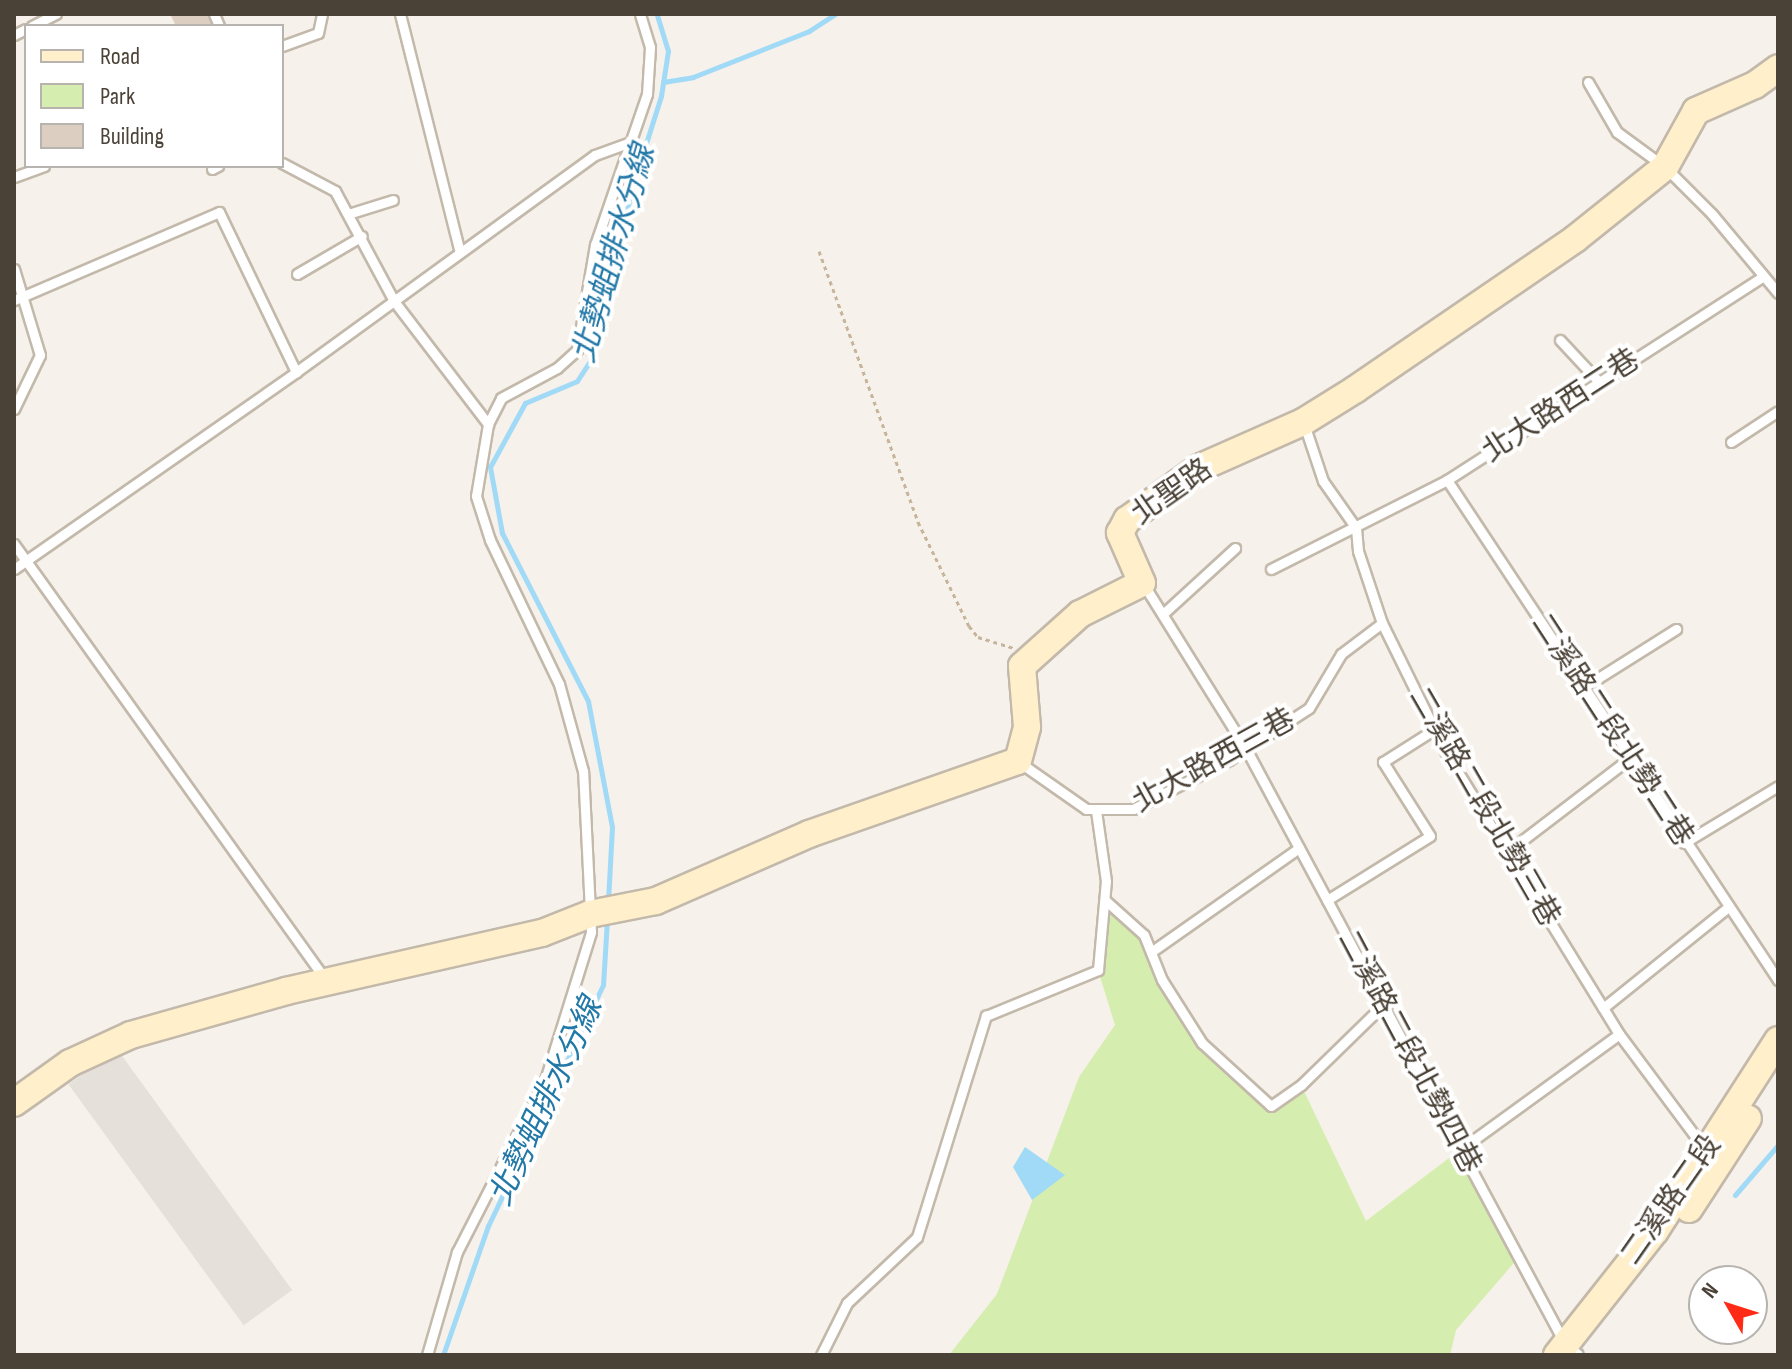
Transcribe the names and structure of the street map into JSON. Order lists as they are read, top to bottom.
{
  "streets": {
    "street": ["北聖路", "二溪路二段"],
    "lane": [
      "北大路西二巷",
      "二溪路二段北勢二巷",
      "北大路西三巷",
      "二溪路二段北勢三巷",
      "二溪路二段北勢四巷"
    ]
  },
  "crossings": [
    ["北大路西二巷", "二溪路二段北勢二巷"],
    ["北大路西二巷", "二溪路二段北勢三巷"],
    ["北聖路", "北大路西三巷"],
    ["北聖路", "二溪路二段北勢三巷"],
    ["北聖路", "二溪路二段北勢四巷"],
    ["北大路西三巷", "二溪路二段北勢三巷"],
    ["北大路西三巷", "二溪路二段北勢四巷"],
    ["二溪路二段北勢三巷", "二溪路二段"],
    ["二溪路二段北勢四巷", "二溪路二段"]
  ],
  "water": ["北勢蛆排水分線"],
  "legend": ["Road", "Park", "Building"],
  "north": "top left"
}
